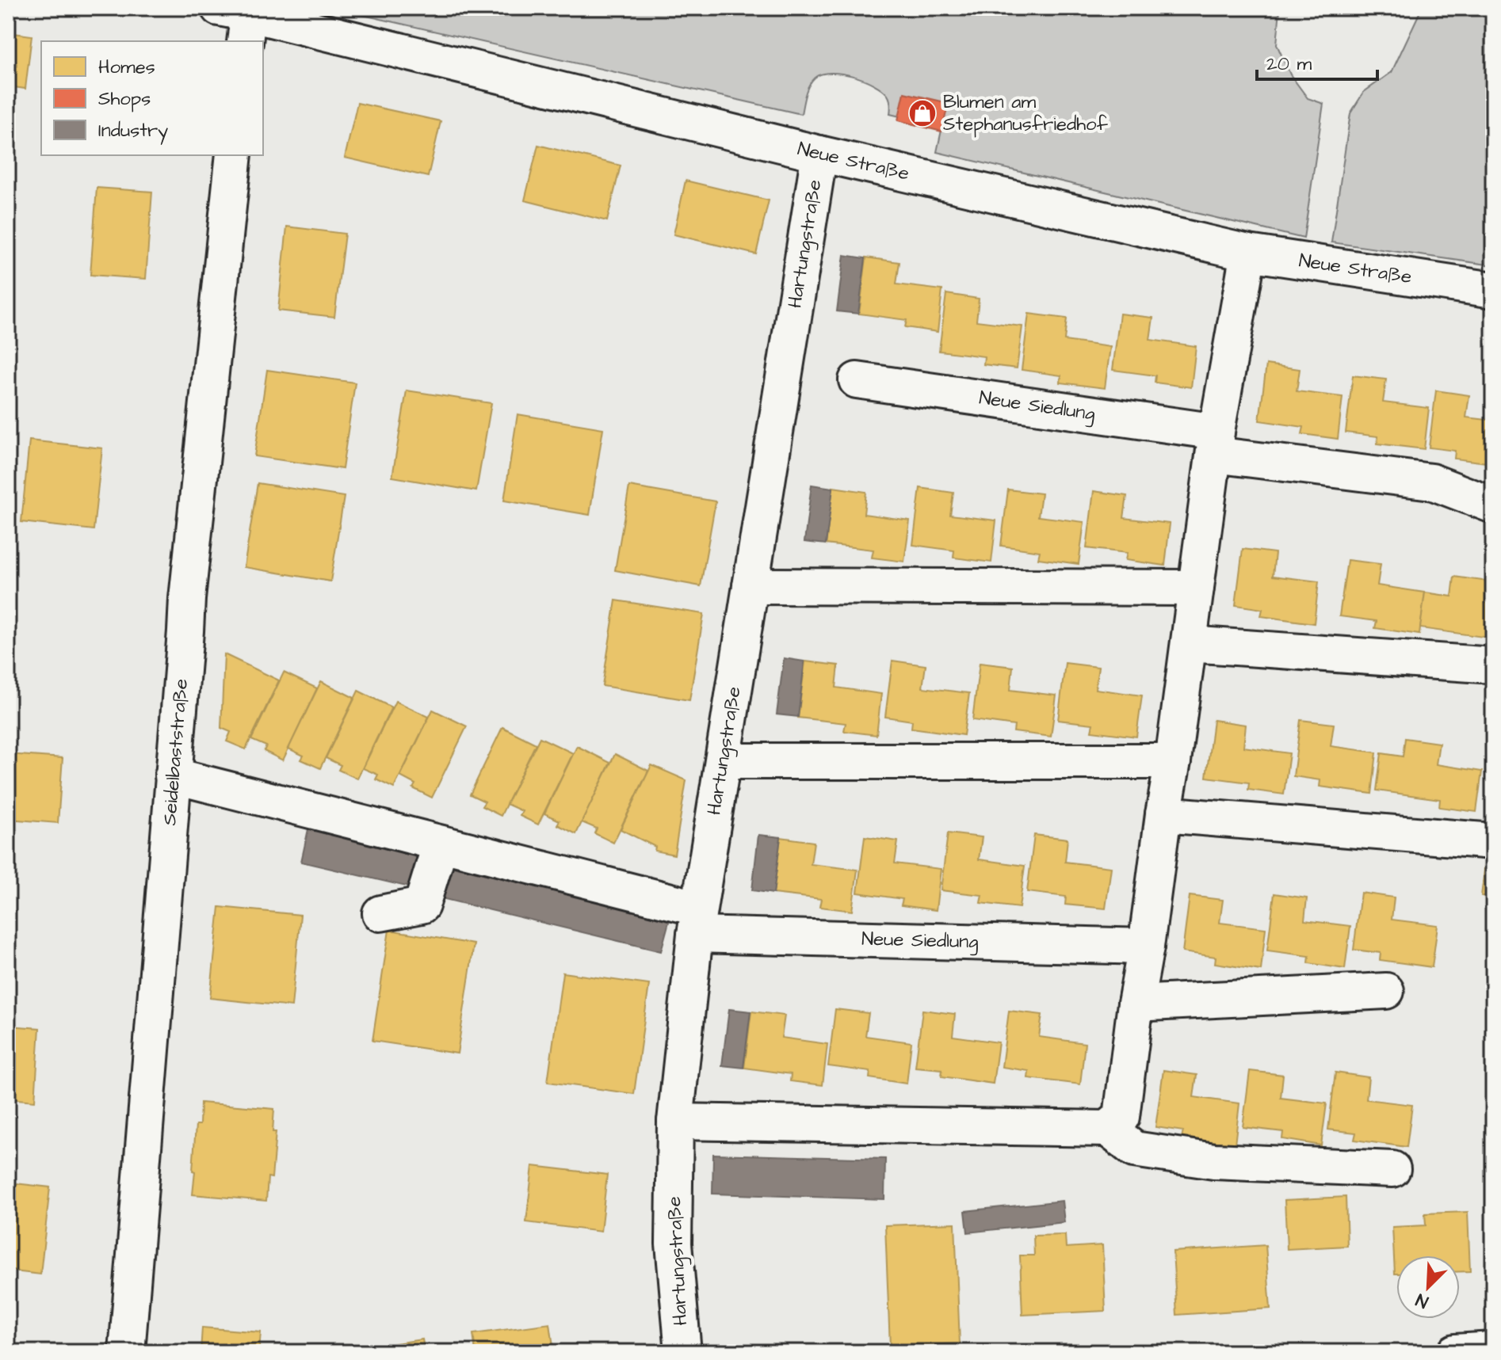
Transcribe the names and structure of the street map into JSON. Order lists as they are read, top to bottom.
{
  "streets": {
    "street": [
      "Neue Straße",
      "Hartungstraße",
      "Neue Siedlung",
      "Seidelbaststraße"
    ]
  },
  "crossings": [
    ["Neue Straße", "Hartungstraße"],
    ["Hartungstraße", "Neue Siedlung"],
    ["Neue Siedlung", "Seidelbaststraße"]
  ],
  "places": {
    "shop": ["Blumen am Stephanusfriedhof"]
  },
  "legend": ["Homes", "Shops", "Industry"],
  "scale_bar": "20 m",
  "north": "bottom left"
}
